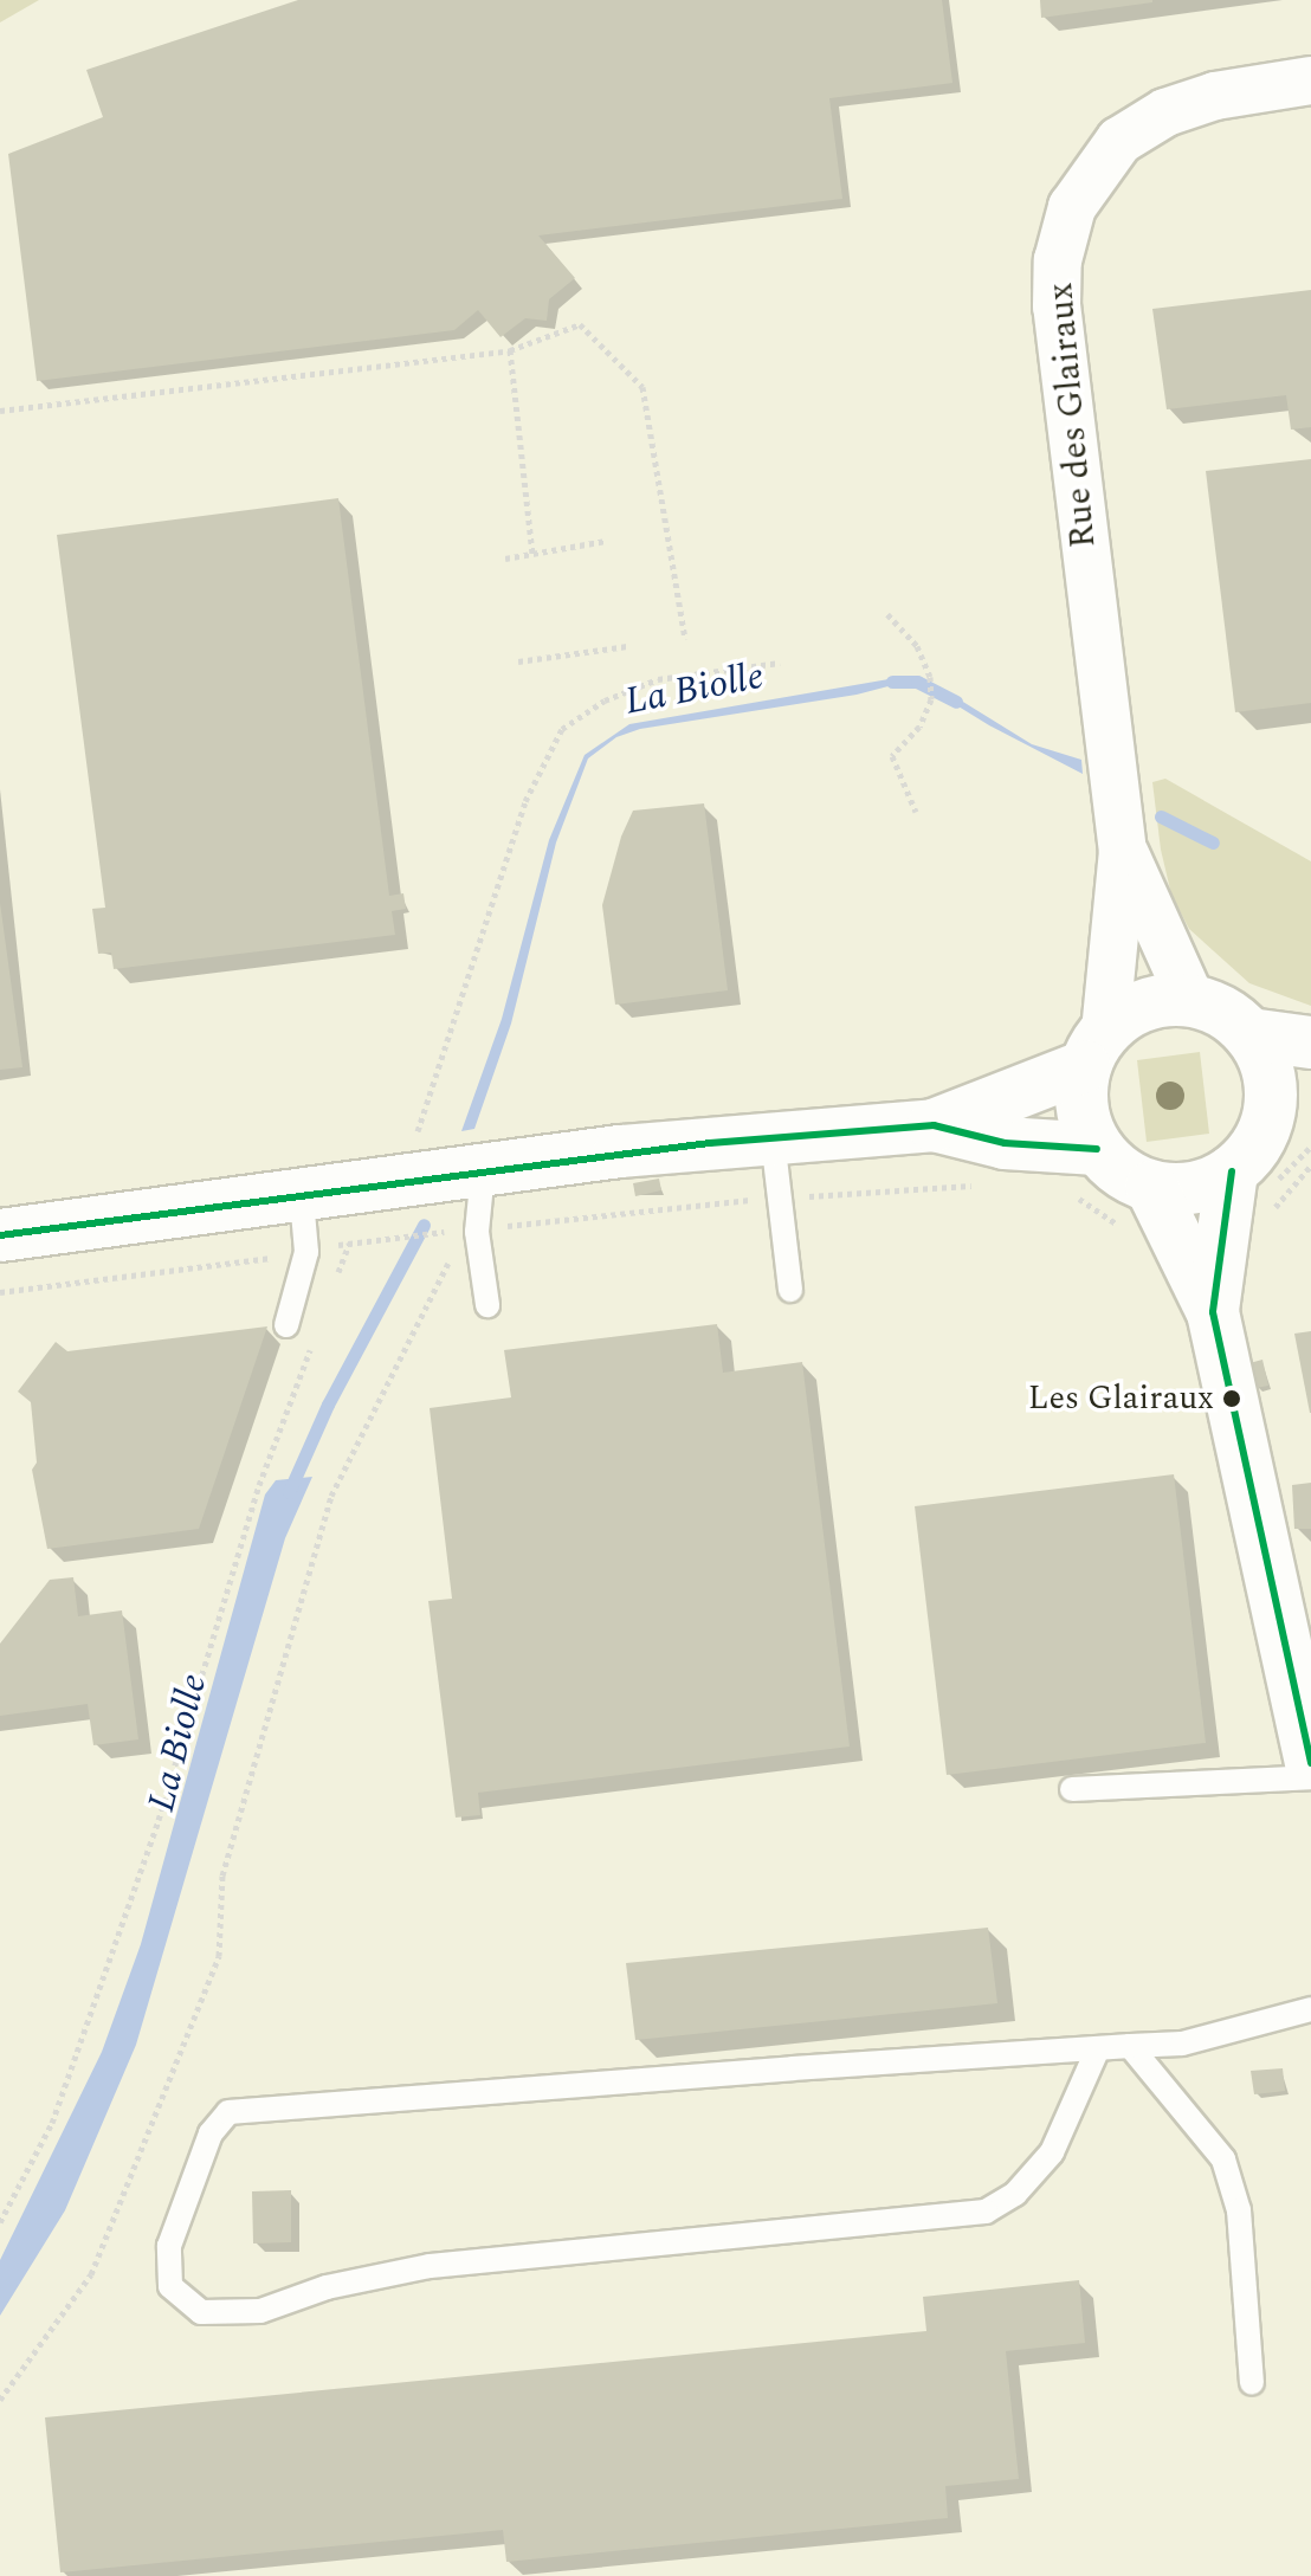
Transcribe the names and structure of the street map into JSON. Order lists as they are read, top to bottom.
{
  "streets": {
    "street": ["Rue des Glairaux"]
  },
  "water": ["La Biolle"],
  "places": ["Les Glairaux"]
}
